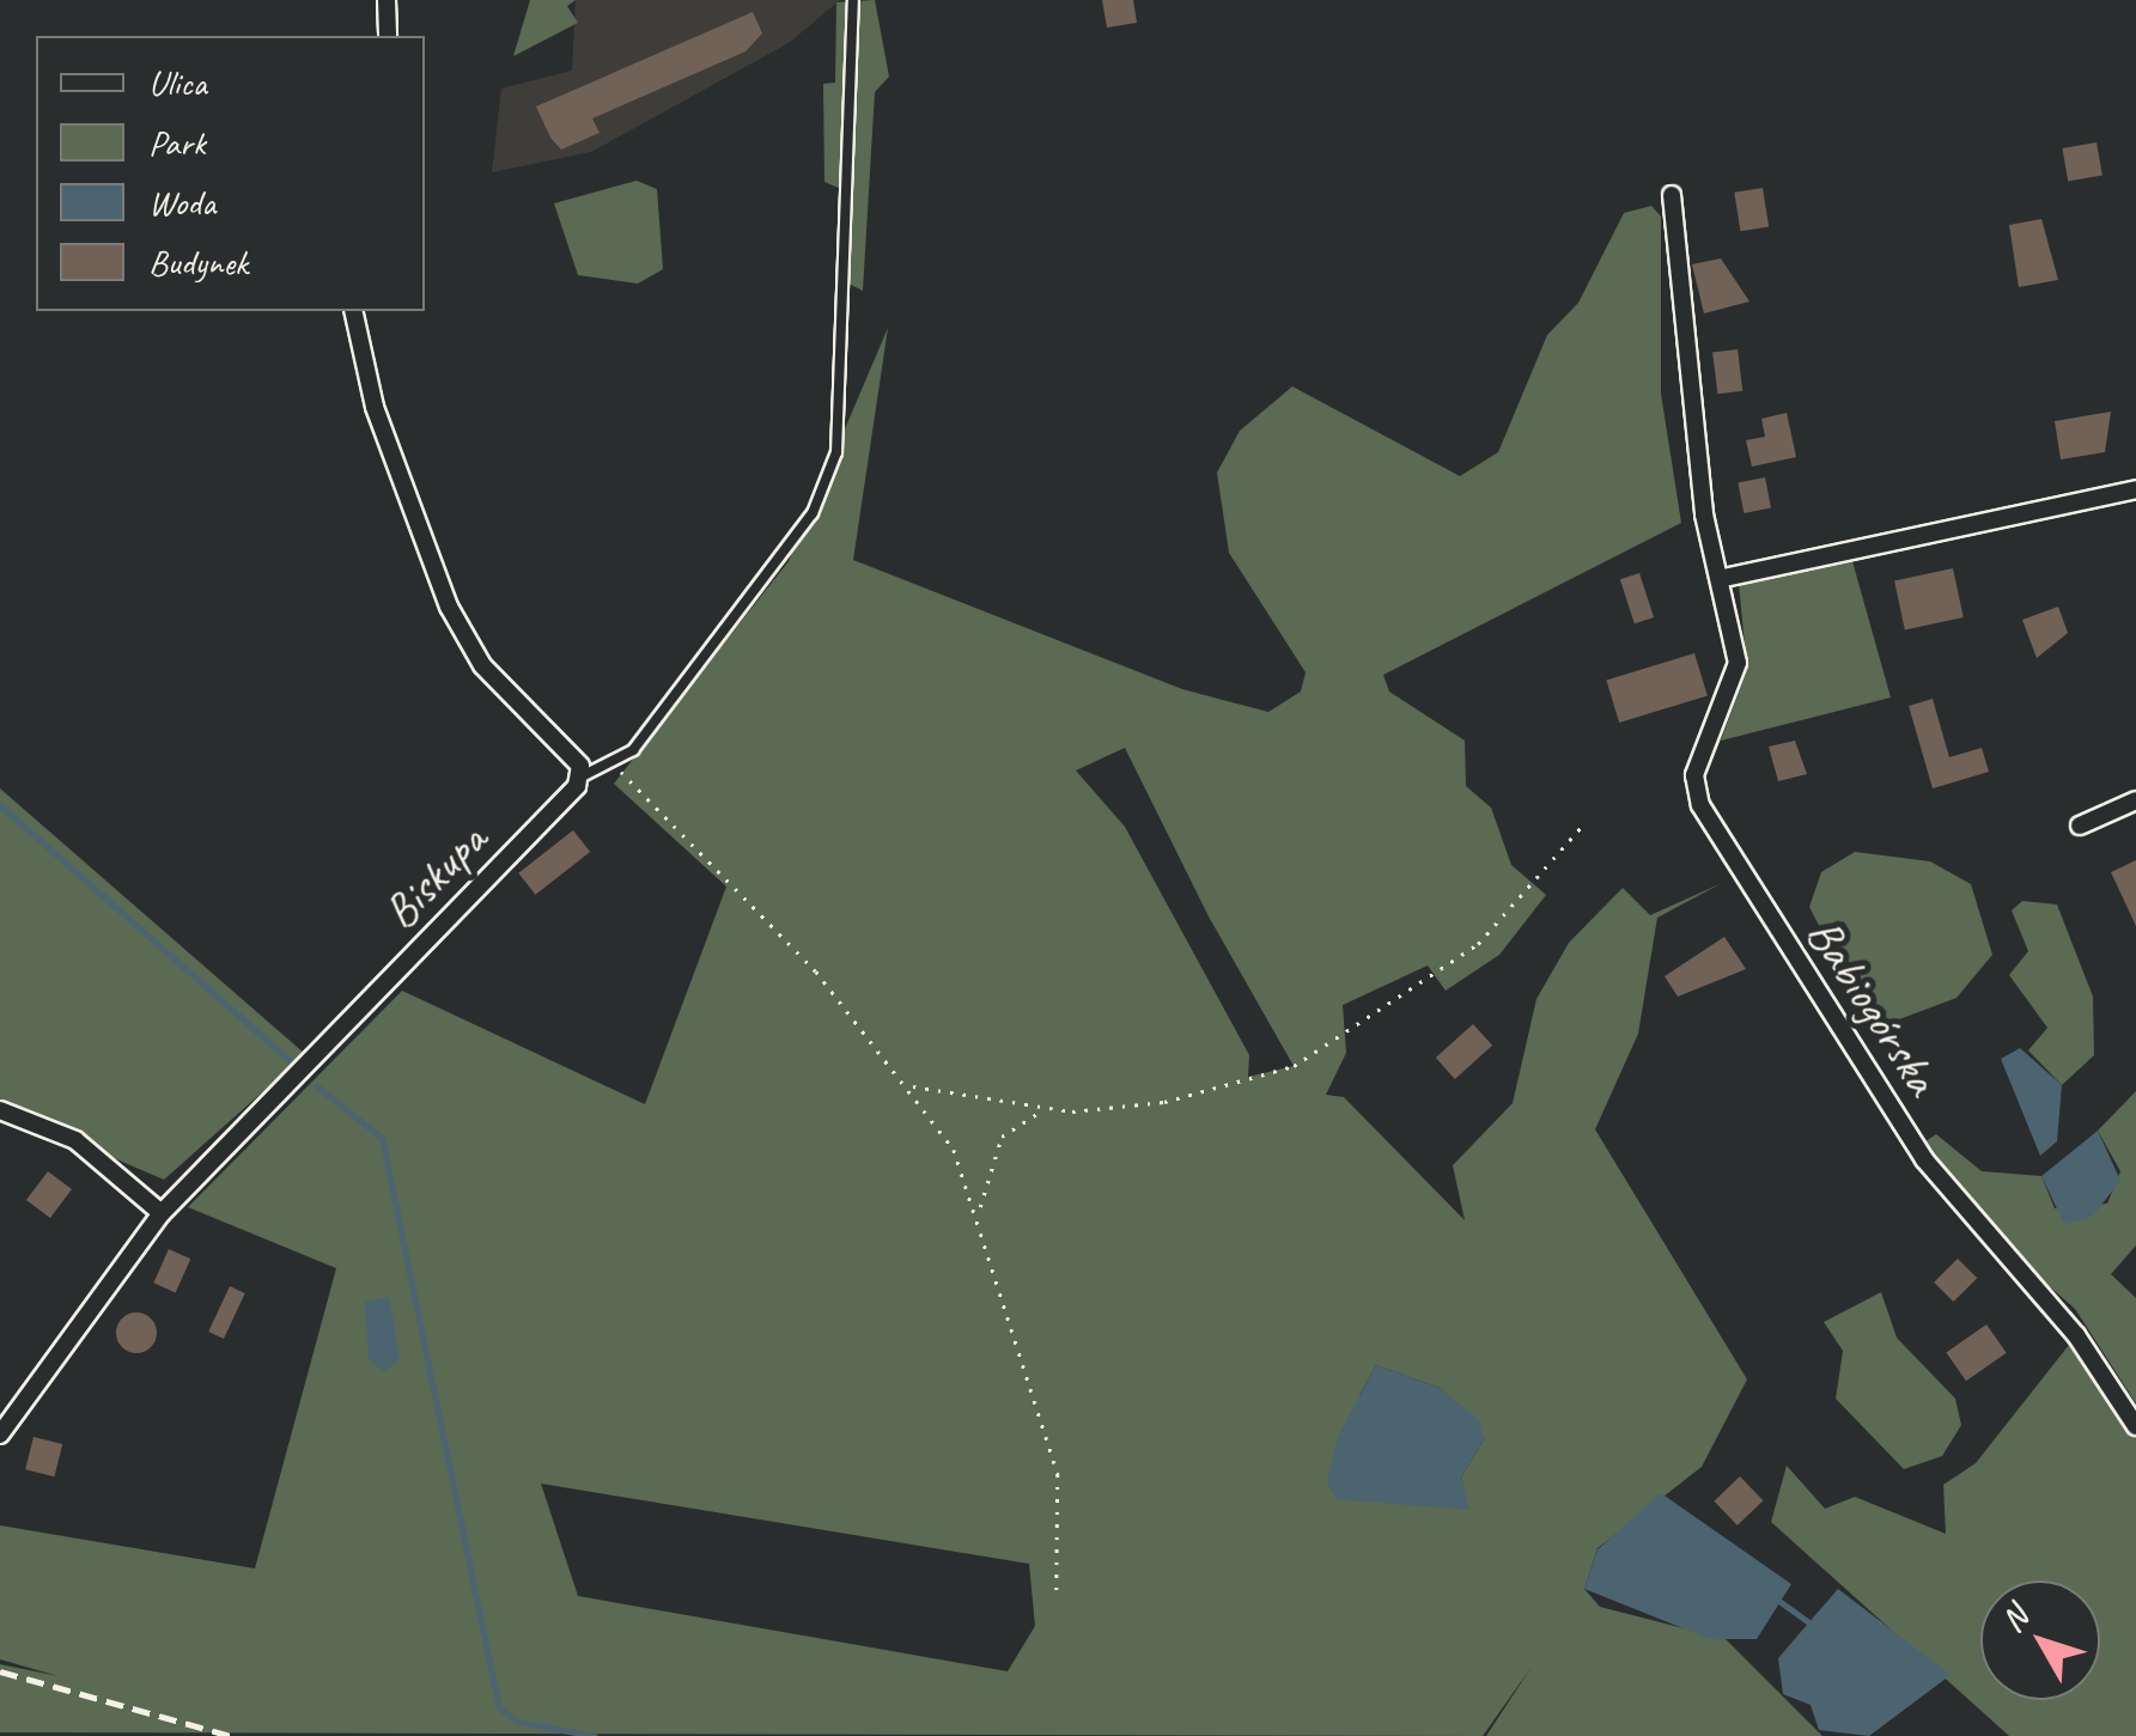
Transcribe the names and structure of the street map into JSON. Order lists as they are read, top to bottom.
{
  "streets": {
    "street": ["Biskupa", "Babiogórska"]
  },
  "legend": [
    "Ulica",
    "Park",
    "Woda",
    "Budynek"
  ],
  "north": "top left"
}
